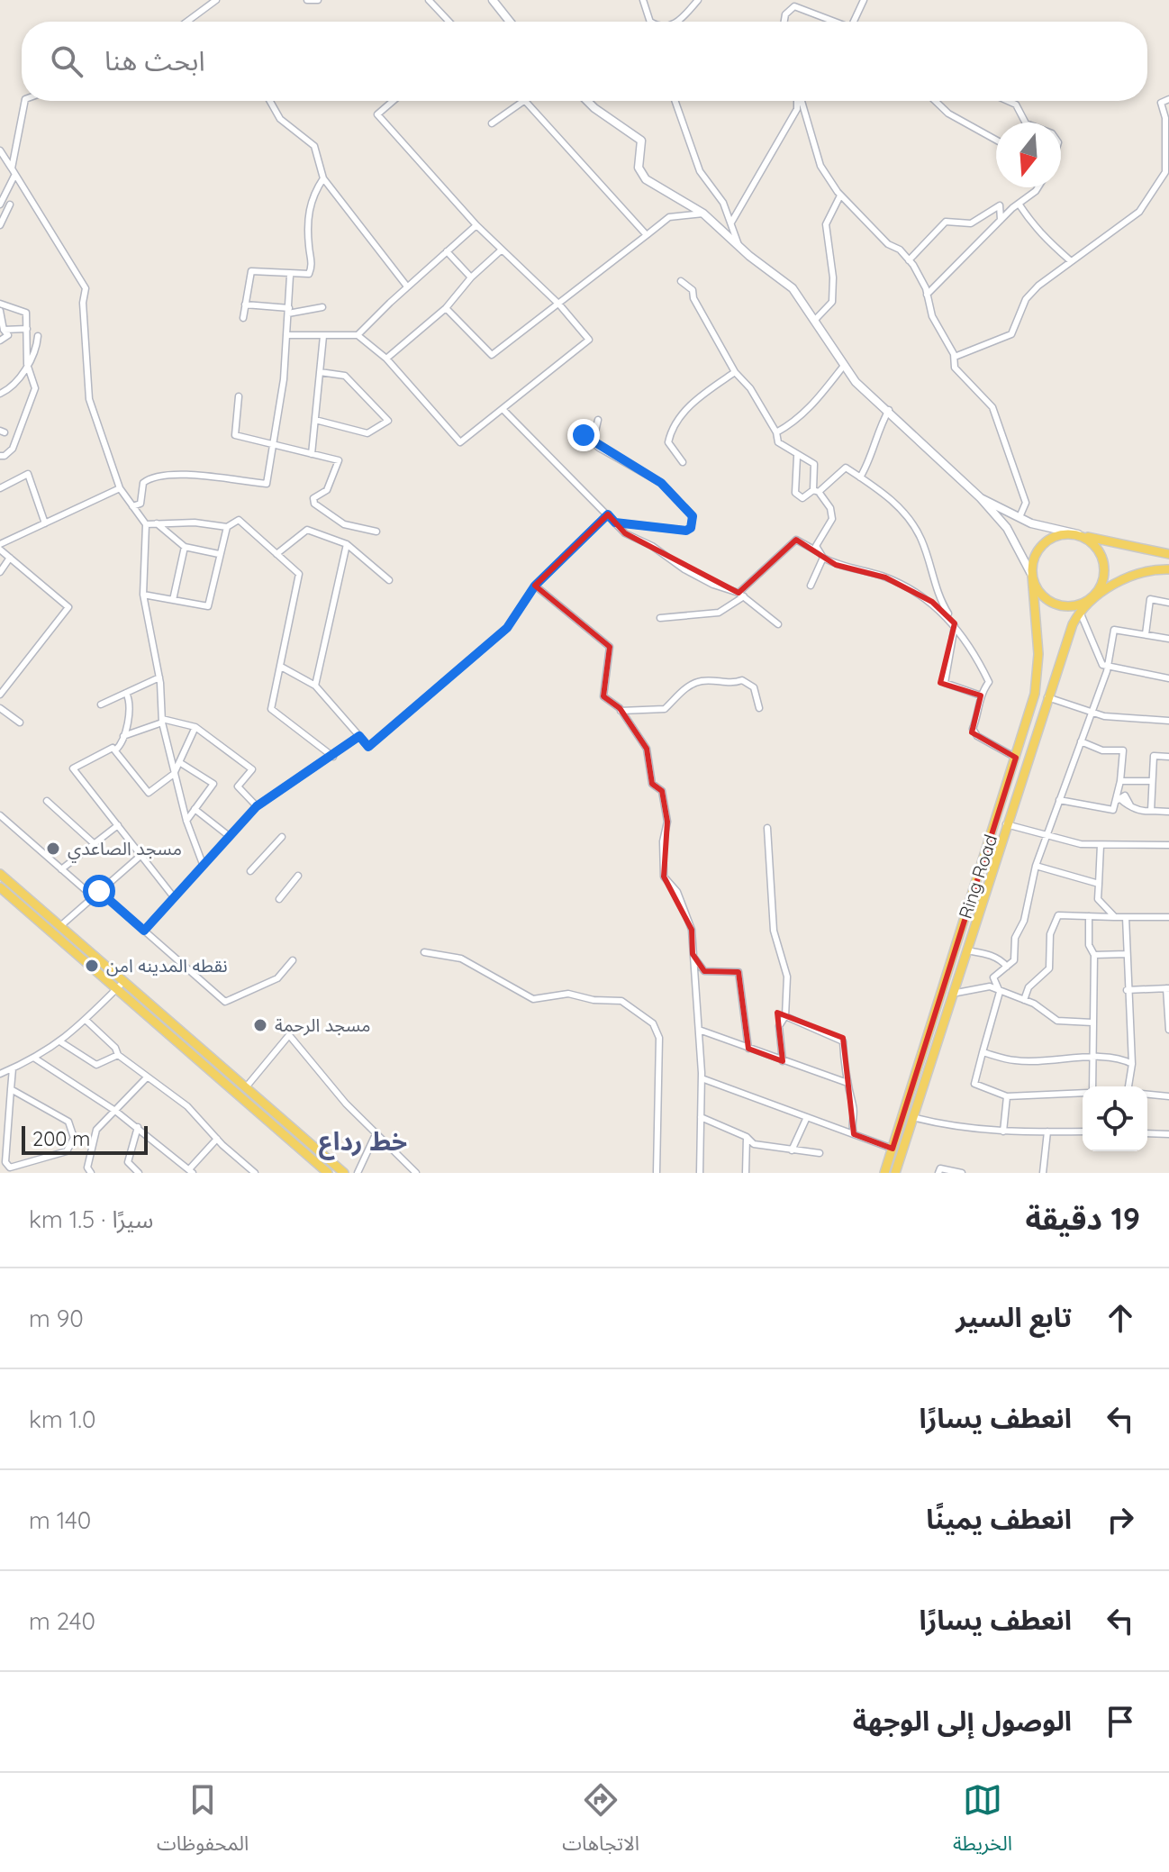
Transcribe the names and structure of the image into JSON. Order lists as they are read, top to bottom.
{
  "streets": {
    "main road": ["Ring Road"]
  },
  "districts": ["خط رداع"],
  "places": ["مسجد الصاعدي", "نقطه المدينه امن", "مسجد الرحمة"],
  "scale_bar": "200 m",
  "north": "bottom",
  "page": {
    "search": "ابحث هنا",
    "scale": "200 m",
    "heading": ["19 دقيقة", "سيرًا · 1.5 km"],
    "list": [
      ["تابع السير", "90 m"],
      ["انعطف يسارًا", "1.0 km"],
      ["انعطف يمينًا", "140 m"],
      ["انعطف يسارًا", "240 m"],
      "الوصول إلى الوجهة"
    ],
    "nav": ["الخريطة", "الاتجاهات", "المحفوظات"]
  }
}
